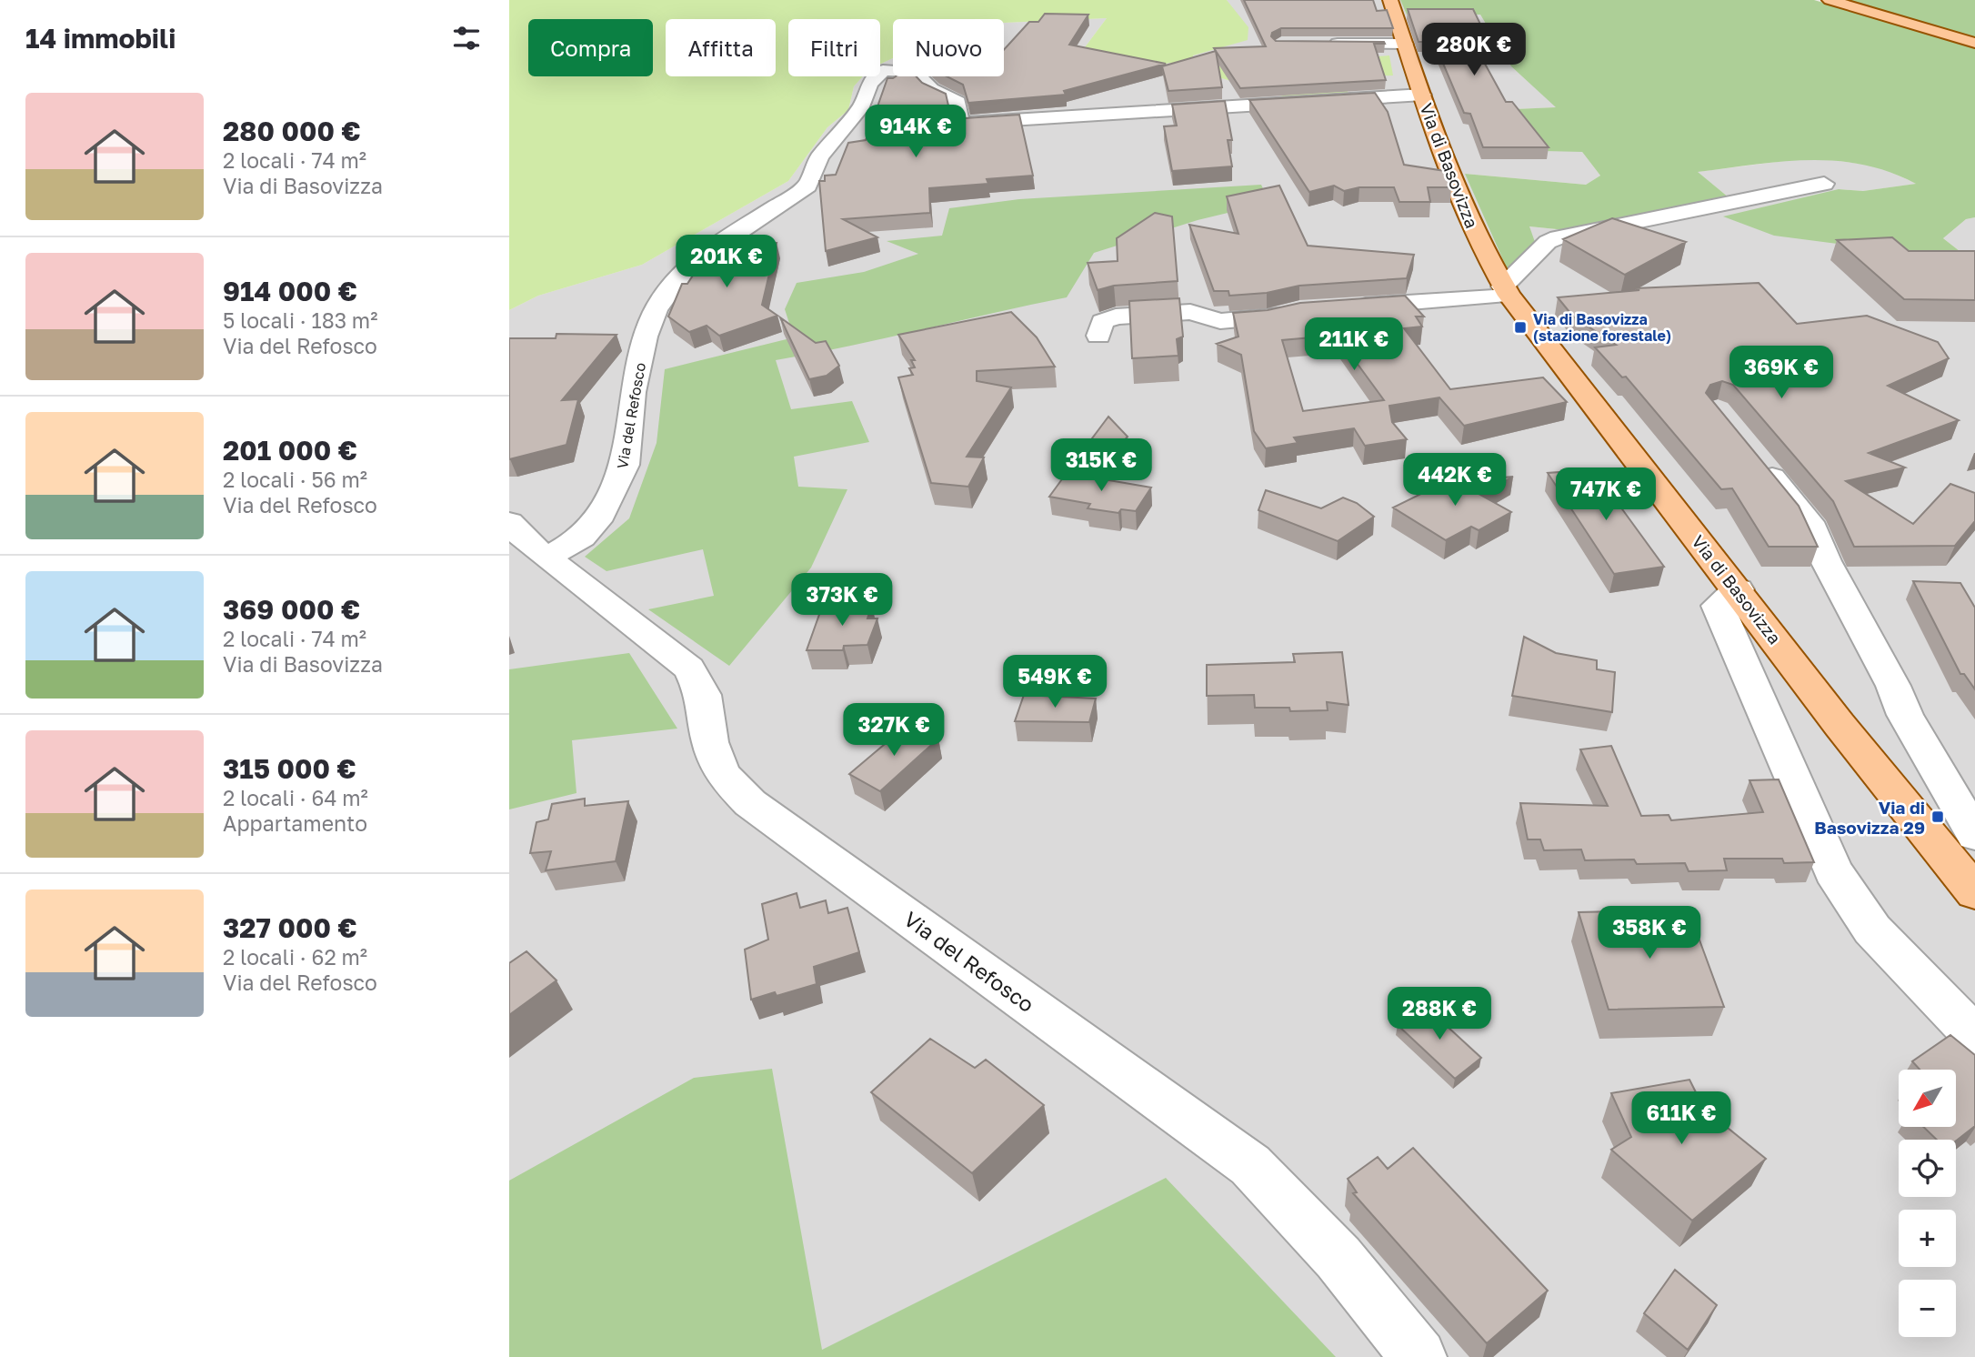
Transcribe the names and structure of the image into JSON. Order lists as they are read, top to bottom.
{
  "streets": {
    "main road": ["Via di Basovizza"],
    "street": ["Via del Refosco"]
  },
  "crossings": [
    ["Via di Basovizza", "Via del Refosco"]
  ],
  "places": {
    "transit": ["Via di Basovizza (stazione forestale)", "Via di Basovizza 29"]
  },
  "north": "bottom left",
  "page": {
    "heading": "14 immobili",
    "chip": [
      "Compra",
      "Affitta",
      "Filtri",
      "Nuovo"
    ],
    "price": [
      "280K €",
      "914K €",
      "201K €",
      "211K €",
      "369K €",
      "315K €",
      "442K €",
      "747K €",
      "373K €",
      "549K €",
      "327K €",
      "358K €",
      "288K €",
      "611K €"
    ],
    "list": [
      {
        "name": "280 000 €",
        "note": "2 locali · 74 m² · Via di Basovizza"
      },
      {
        "name": "914 000 €",
        "note": "5 locali · 183 m² · Via del Refosco"
      },
      {
        "name": "201 000 €",
        "note": "2 locali · 56 m² · Via del Refosco"
      },
      {
        "name": "369 000 €",
        "note": "2 locali · 74 m² · Via di Basovizza"
      },
      {
        "name": "315 000 €",
        "note": "2 locali · 64 m² · Appartamento"
      },
      {
        "name": "327 000 €",
        "note": "2 locali · 62 m² · Via del Refosco"
      }
    ],
    "map_buttons": ["+", "−"]
  }
}
